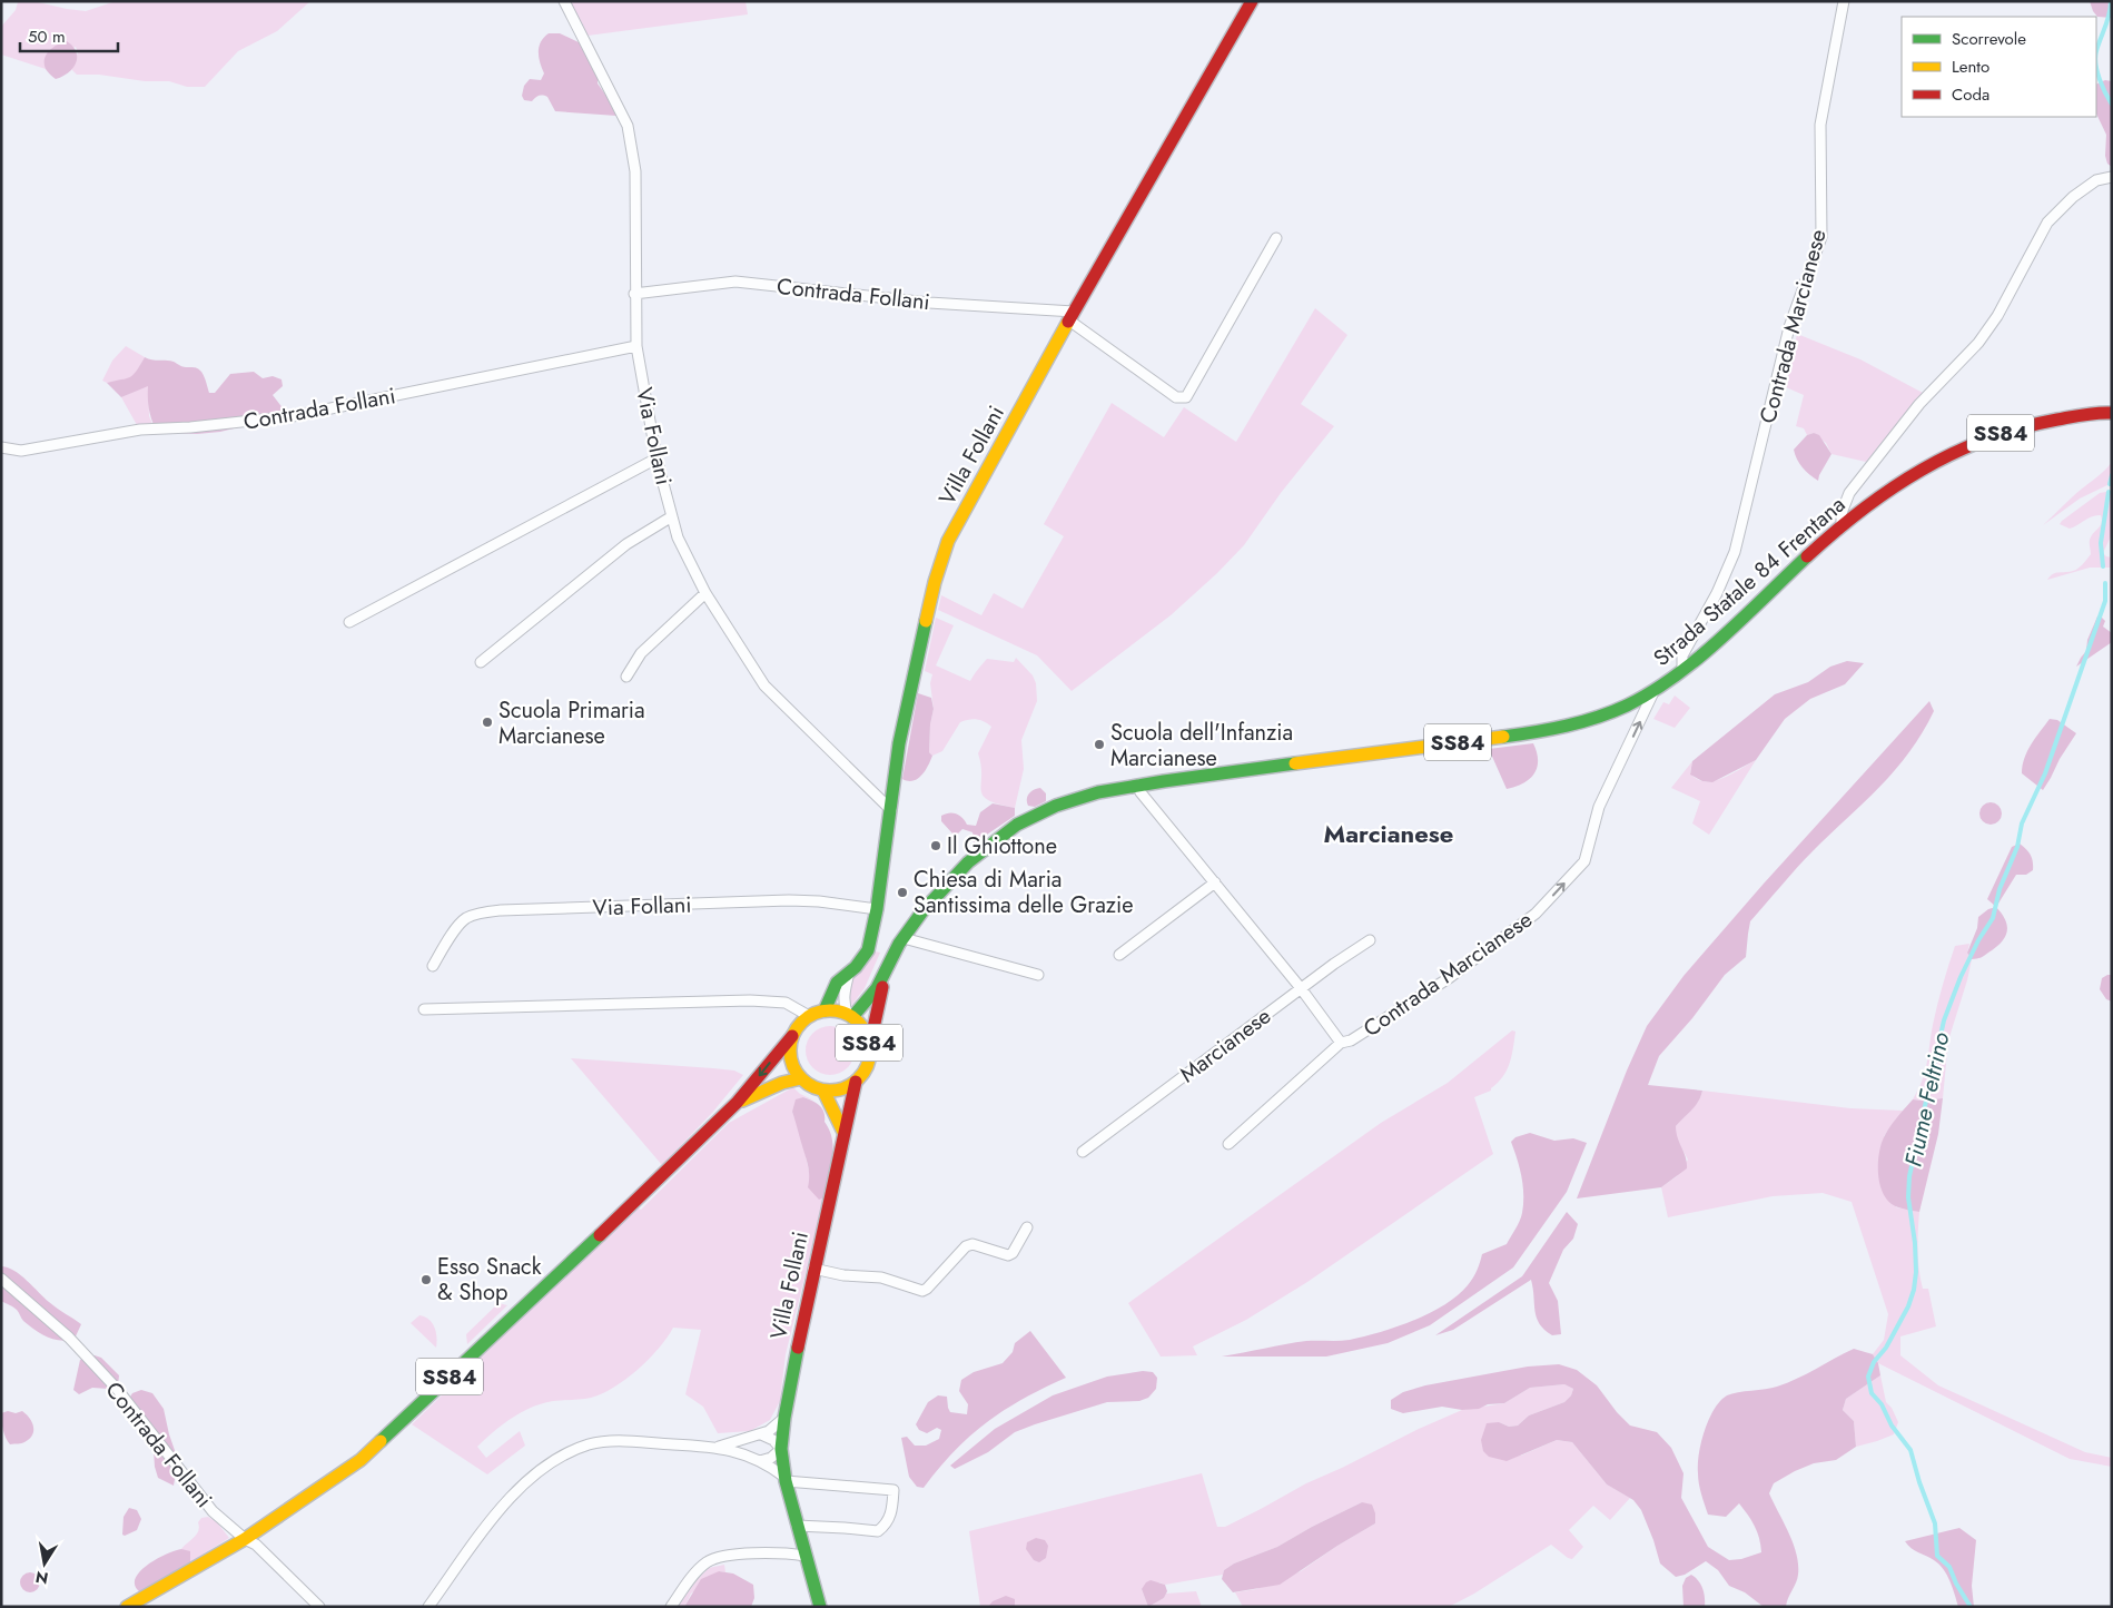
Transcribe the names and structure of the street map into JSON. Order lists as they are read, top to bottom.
{
  "streets": {
    "main road": ["SS84", "Villa Follani", "Strada Statale 84 Frentana"],
    "street": [
      "Contrada Follani",
      "Contrada Marcianese",
      "Via Follani",
      "Marcianese"
    ]
  },
  "crossings": [
    ["Contrada Follani", "SS84"],
    ["Contrada Follani", "Via Follani"],
    ["Contrada Follani", "Villa Follani"],
    ["Contrada Marcianese", "Strada Statale 84 Frentana"],
    ["Contrada Marcianese", "Marcianese"],
    ["SS84", "Villa Follani"],
    ["SS84", "Strada Statale 84 Frentana"],
    ["Via Follani", "Villa Follani"],
    ["Villa Follani", "Strada Statale 84 Frentana"]
  ],
  "districts": ["Marcianese"],
  "water": ["Fiume Feltrino"],
  "places": [
    "Scuola Primaria Marcianese",
    "Scuola dell'Infanzia Marcianese",
    "Il Ghiottone",
    "Chiesa di Maria Santissima delle Grazie",
    "Esso Snack & Shop"
  ],
  "legend": ["Scorrevole", "Lento", "Coda"],
  "scale_bar": "50 m",
  "north": "bottom"
}
